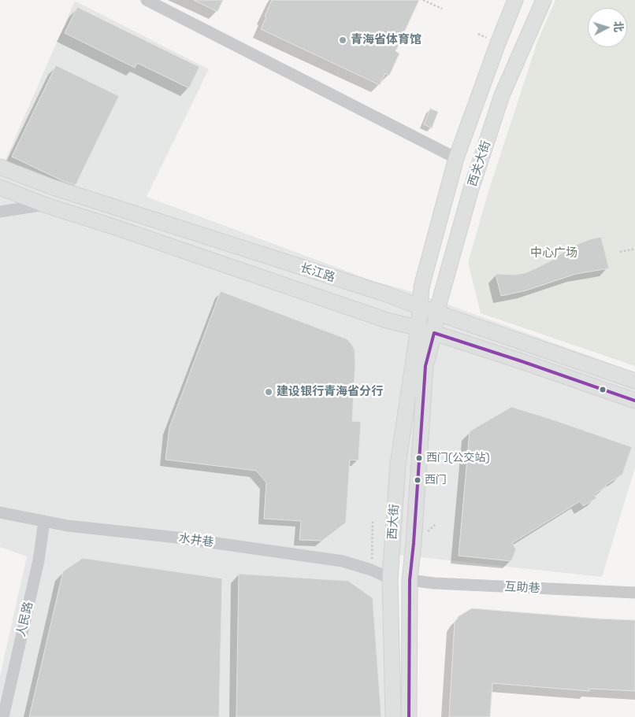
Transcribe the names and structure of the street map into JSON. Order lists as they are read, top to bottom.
{
  "streets": {
    "main road": ["西关大街", "长江路", "西大街"],
    "street": ["水井巷", "互助巷", "人民路"]
  },
  "crossings": [
    ["西关大街", "长江路"],
    ["西关大街", "西大街"],
    ["长江路", "西大街"],
    ["西大街", "水井巷"],
    ["西大街", "互助巷"],
    ["水井巷", "人民路"]
  ],
  "parks": ["中心广场"],
  "places": [
    "青海省体育馆",
    "建设银行青海省分行",
    "西门(公交站)",
    "西门"
  ],
  "north": "right"
}
